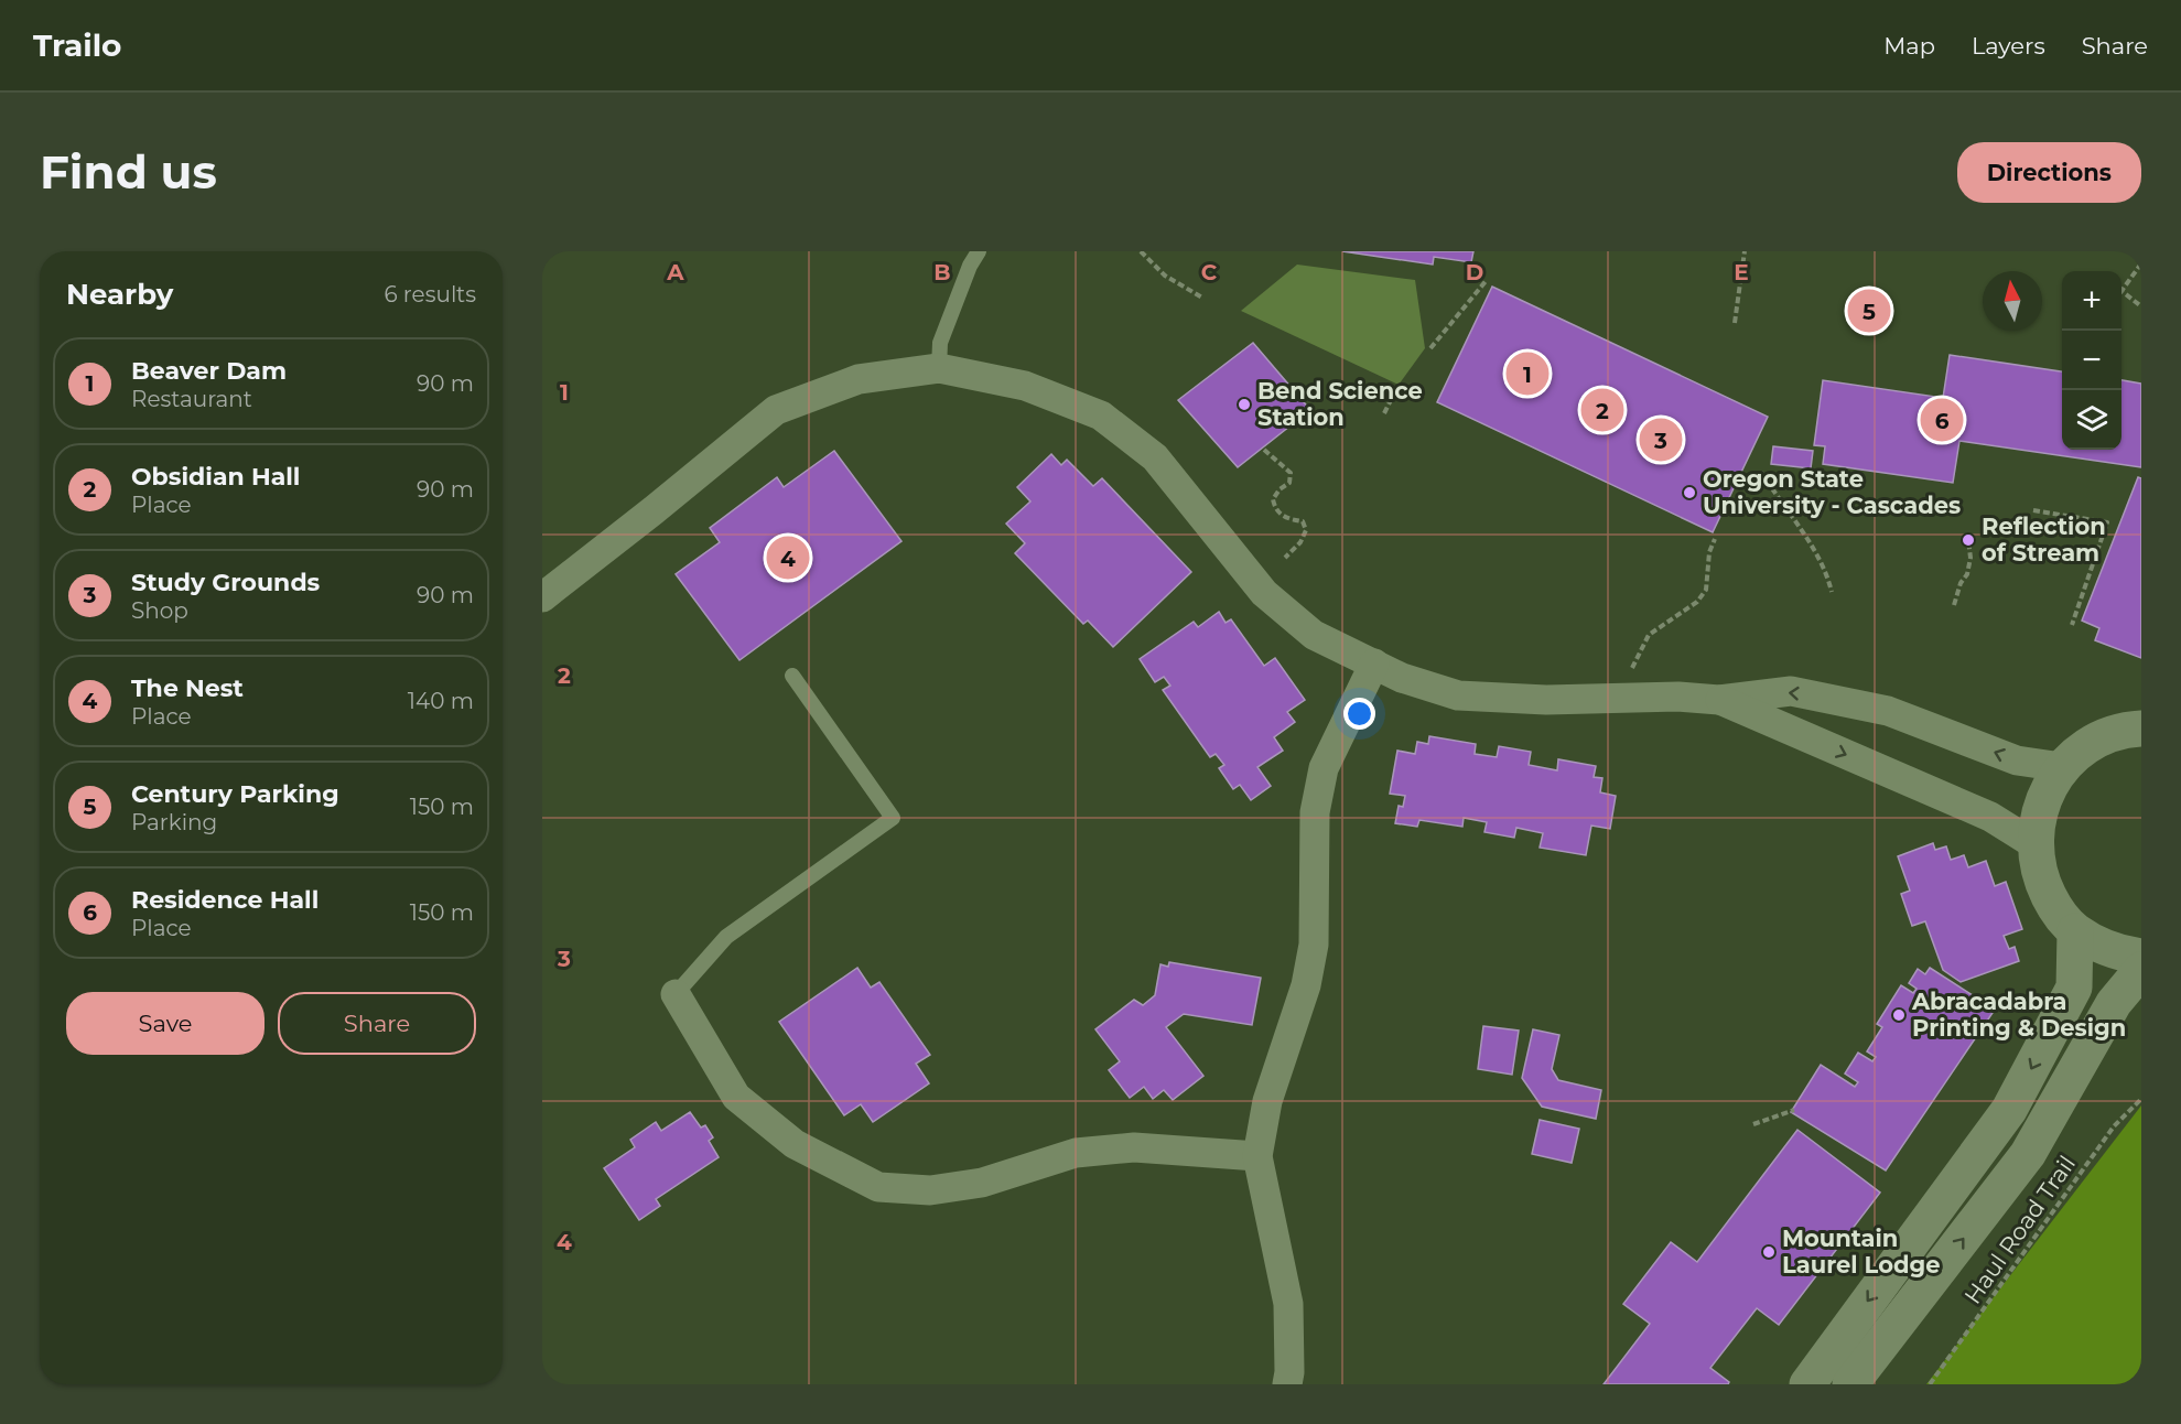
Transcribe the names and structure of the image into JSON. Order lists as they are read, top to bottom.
{
  "streets": {
    "path": ["Haul Road Trail"]
  },
  "places": [
    "Bend Science Station",
    "Oregon State University - Cascades",
    "Reflection of Stream",
    "Abracadabra Printing & Design",
    "Mountain Laurel Lodge"
  ],
  "north": "top",
  "page": {
    "header": "Trailo",
    "nav": ["Map", "Layers", "Share"],
    "buttons": [
      "Directions",
      ["Save", "Share"]
    ],
    "title": "Find us",
    "heading": ["Nearby", "6 results"],
    "map_buttons": ["+", "−"],
    "pins": [
      "5",
      "1",
      "2",
      "6",
      "3",
      "4"
    ],
    "list": [
      {
        "mark": "1",
        "name": "Beaver Dam",
        "note": "Restaurant",
        "value": "90 m"
      },
      {
        "mark": "2",
        "name": "Obsidian Hall",
        "note": "Place",
        "value": "90 m"
      },
      {
        "mark": "3",
        "name": "Study Grounds",
        "note": "Shop",
        "value": "90 m"
      },
      {
        "mark": "4",
        "name": "The Nest",
        "note": "Place",
        "value": "140 m"
      },
      {
        "mark": "5",
        "name": "Century Parking",
        "note": "Parking",
        "value": "150 m"
      },
      {
        "mark": "6",
        "name": "Residence Hall",
        "note": "Place",
        "value": "150 m"
      }
    ]
  },
  "grid": {
    "columns": [
      "A",
      "B",
      "C",
      "D",
      "E"
    ],
    "rows": [
      "1",
      "2",
      "3",
      "4"
    ]
  }
}
